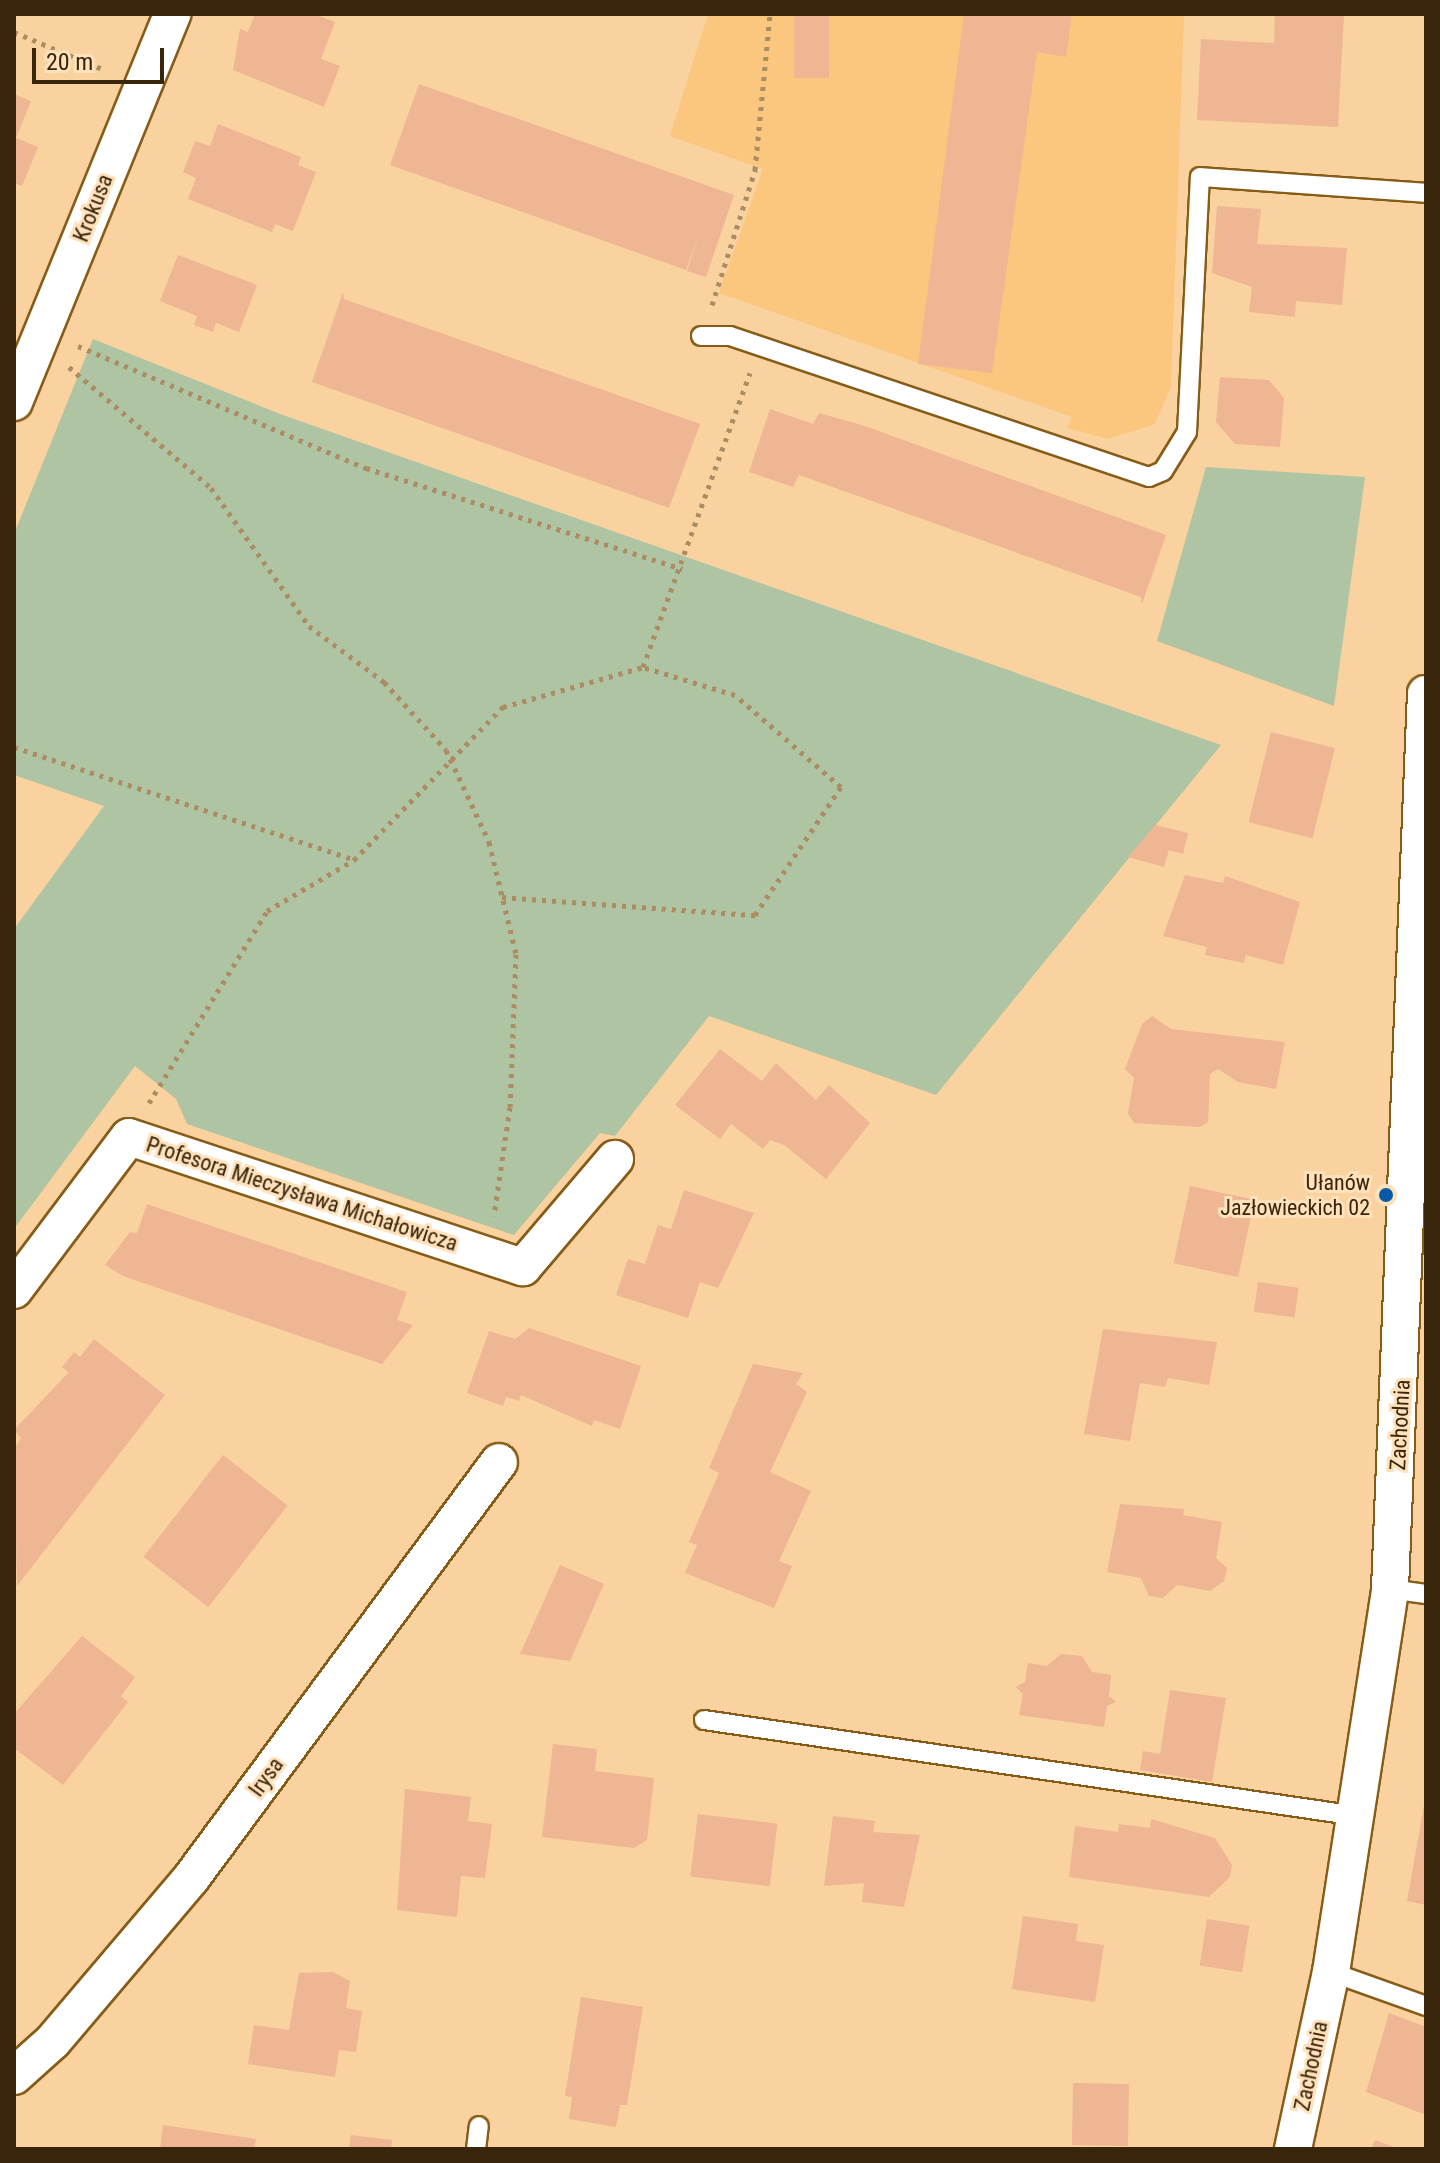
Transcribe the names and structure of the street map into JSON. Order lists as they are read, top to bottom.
{
  "streets": {
    "street": [
      "Krokusa",
      "Profesora Mieczysława Michałowicza",
      "Zachodnia",
      "Irysa"
    ]
  },
  "places": ["Ułanów Jazłowieckich 02"],
  "scale_bar": "20 m"
}
